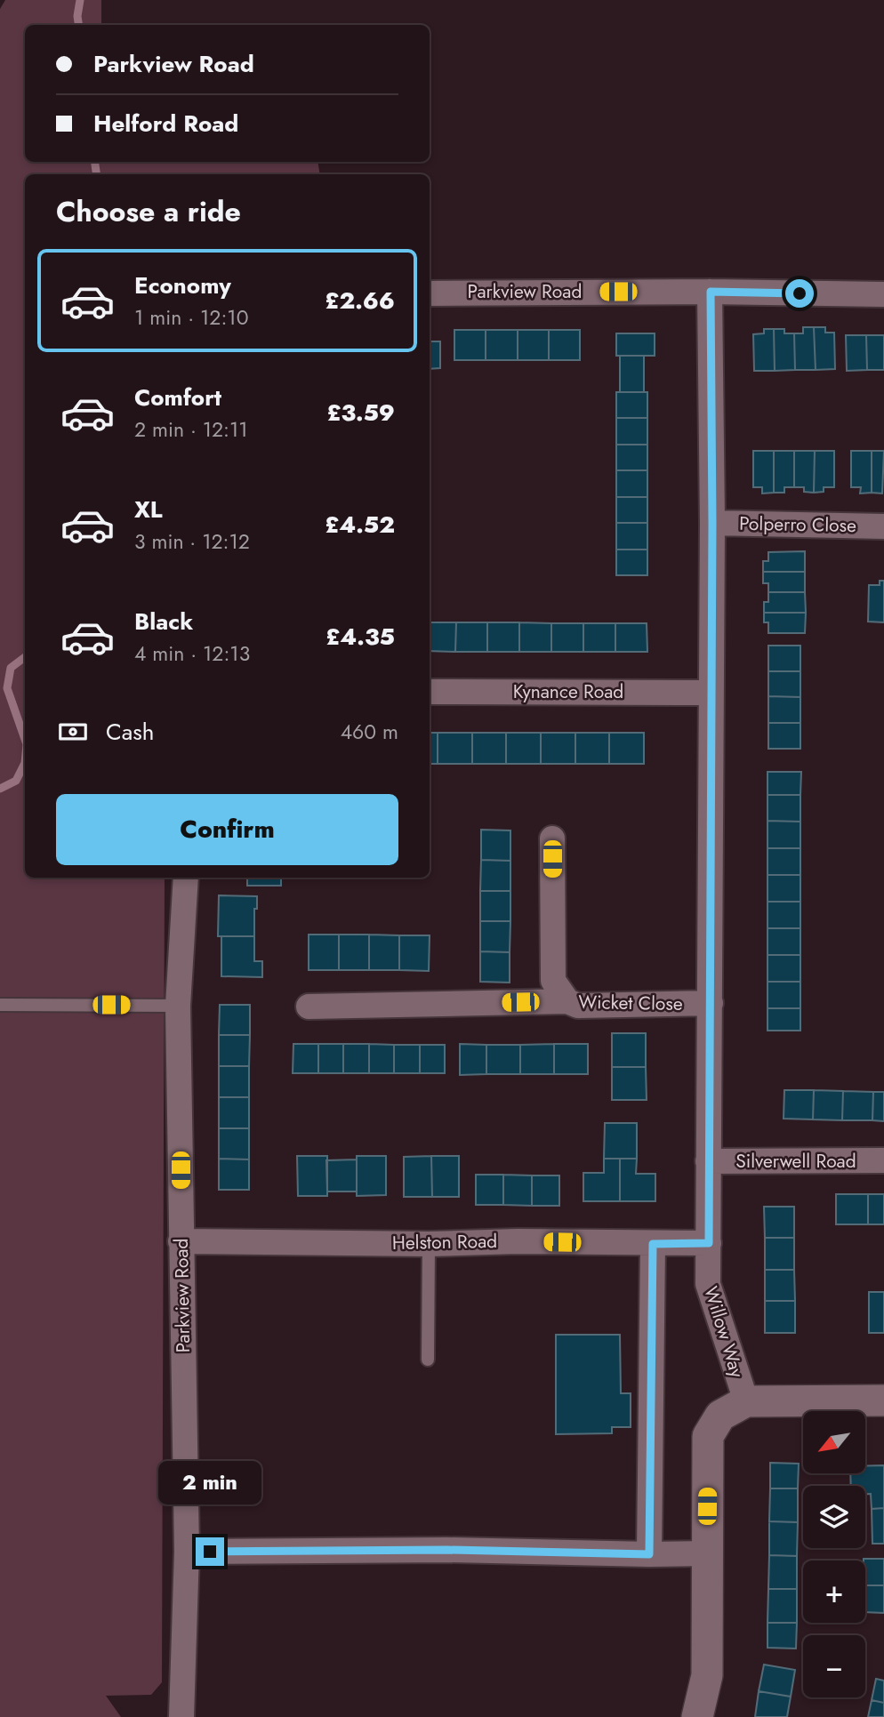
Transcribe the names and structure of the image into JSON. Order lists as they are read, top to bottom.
{
  "streets": {
    "street": [
      "Parkview Road",
      "Polperro Close",
      "Kynance Road",
      "Wicket Close",
      "Silverwell Road",
      "Helston Road",
      "Willow Way"
    ]
  },
  "crossings": [
    ["Parkview Road", "Helston Road"],
    ["Parkview Road", "Willow Way"],
    ["Polperro Close", "Willow Way"],
    ["Kynance Road", "Willow Way"],
    ["Wicket Close", "Willow Way"],
    ["Silverwell Road", "Willow Way"],
    ["Helston Road", "Willow Way"]
  ],
  "north": "bottom left",
  "page": {
    "banner": ["Parkview Road", "Helford Road"],
    "heading": "Choose a ride",
    "list": [
      {
        "name": "Economy",
        "note": "1 min · 12:10",
        "value": "£2.66"
      },
      {
        "name": "Comfort",
        "note": "2 min · 12:11",
        "value": "£3.59"
      },
      {
        "name": "XL",
        "note": "3 min · 12:12",
        "value": "£4.52"
      },
      {
        "name": "Black",
        "note": "4 min · 12:13",
        "value": "£4.35"
      }
    ],
    "pay": ["Cash", "460 m"],
    "buttons": "Confirm",
    "map_buttons": ["+", "−"],
    "bubble": "2 min"
  }
}
